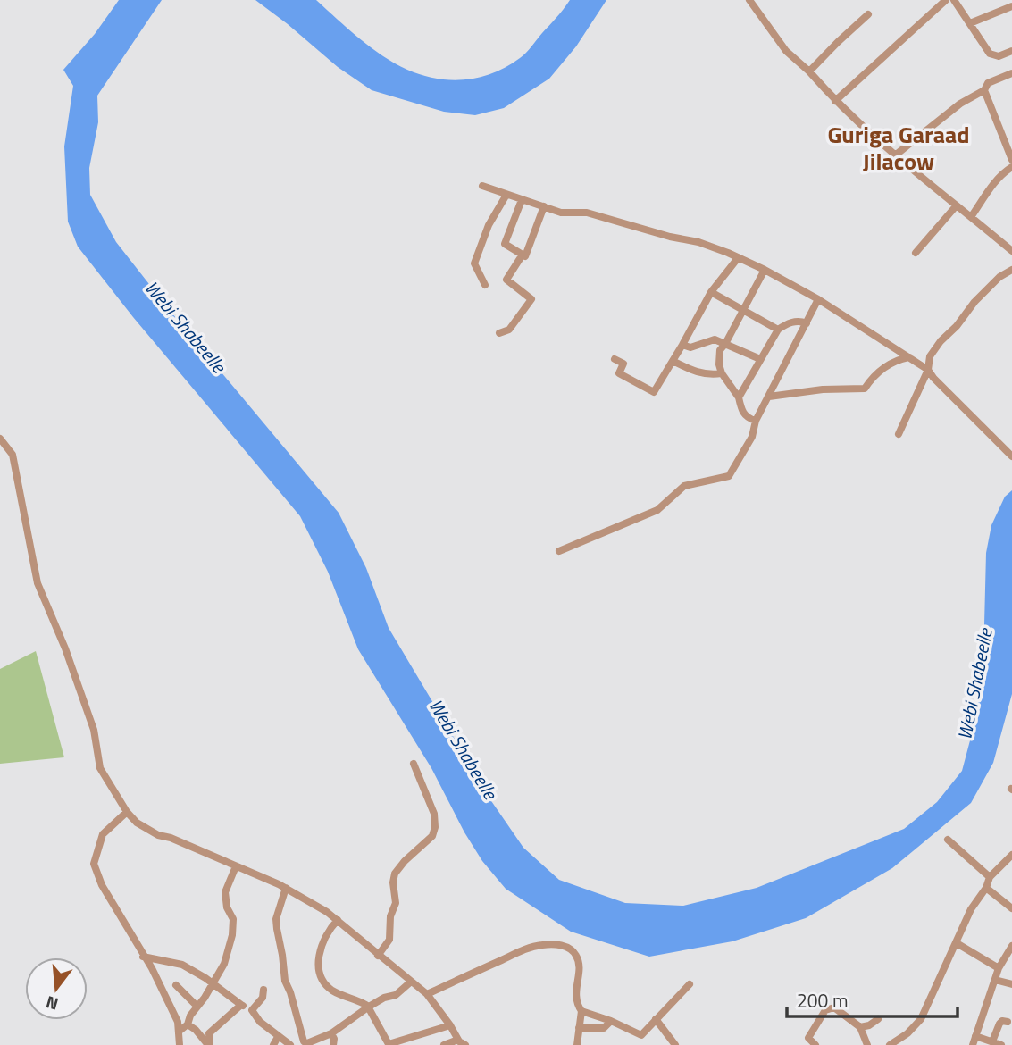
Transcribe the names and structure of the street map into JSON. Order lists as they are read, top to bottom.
{
  "districts": ["Guriga Garaad Jilacow"],
  "water": ["Webi Shabeelle"],
  "scale_bar": "200 m",
  "north": "bottom"
}
